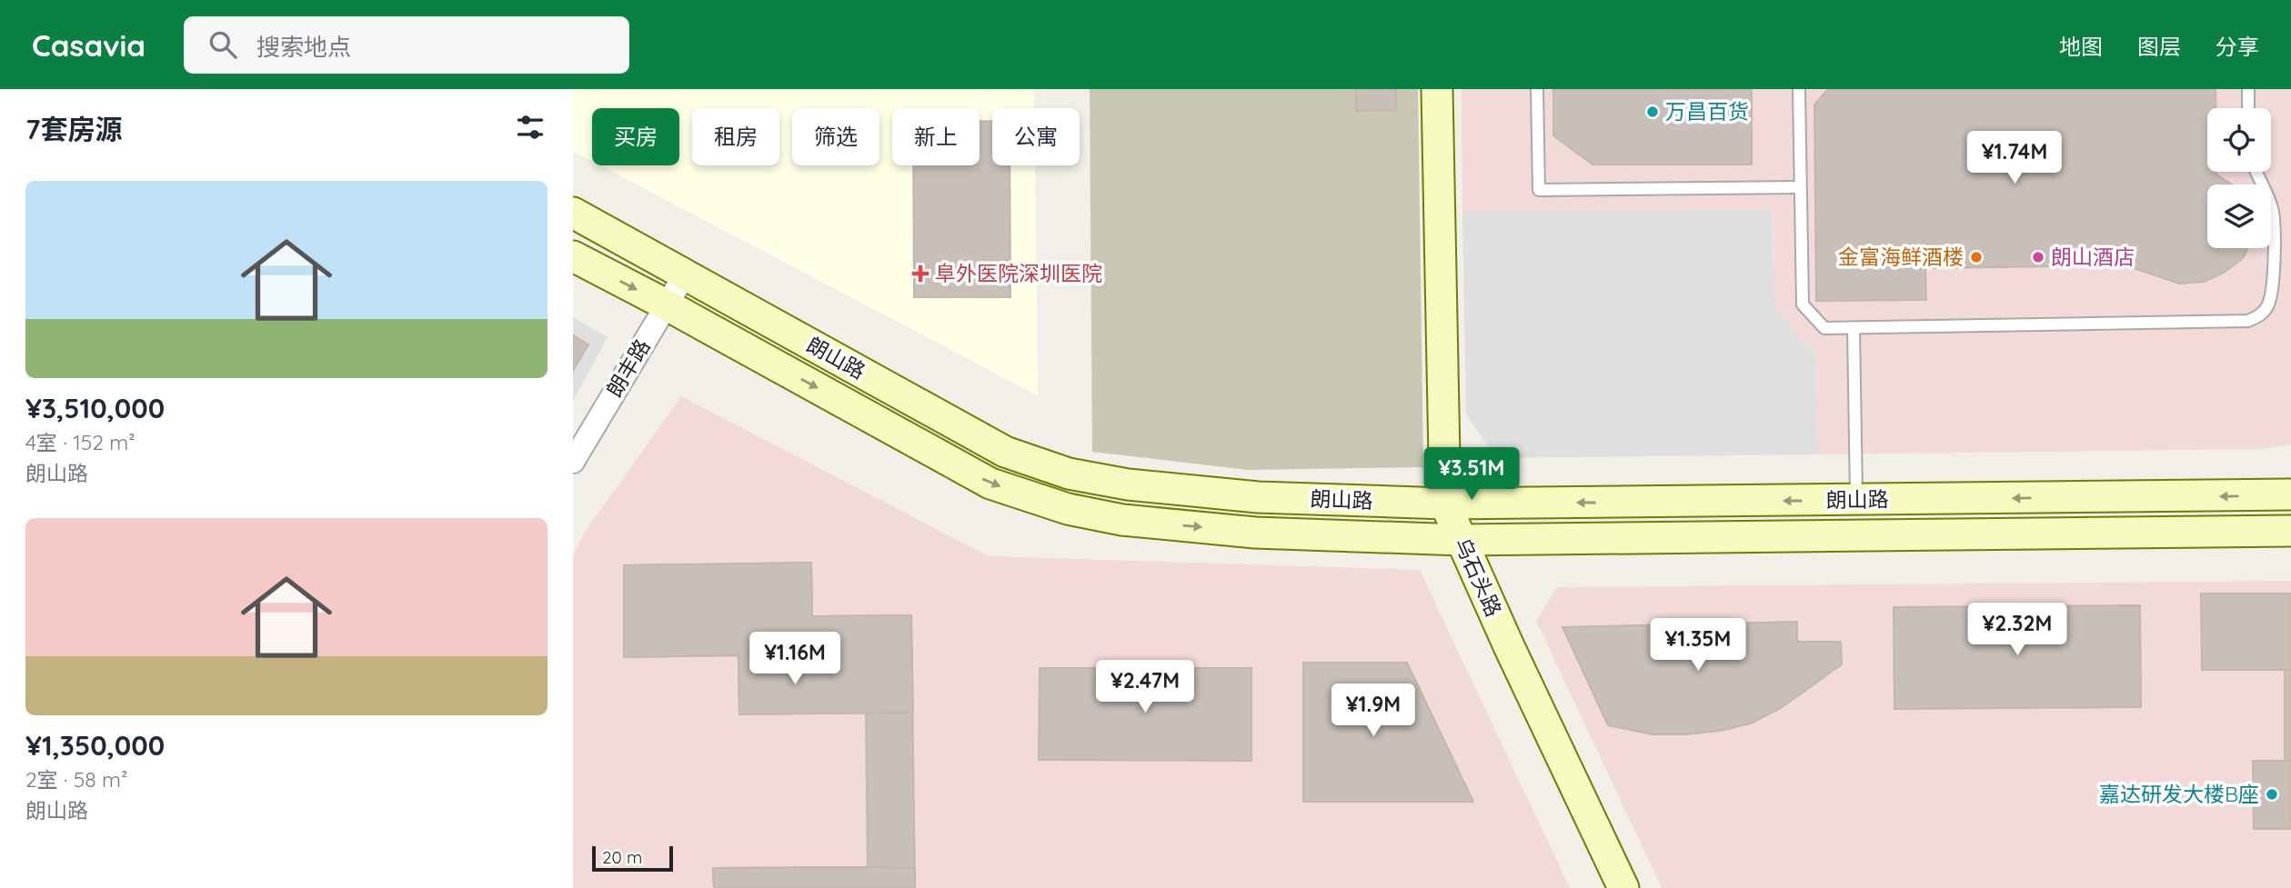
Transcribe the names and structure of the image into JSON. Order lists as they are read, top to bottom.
{
  "streets": {
    "main road": ["朗山路", "乌石头路"],
    "street": ["朗丰路"]
  },
  "crossings": [
    ["朗山路", "朗丰路"],
    ["朗山路", "乌石头路"]
  ],
  "places": {
    "other": [
      "万昌百货",
      "金富海鲜酒楼",
      "朗山酒店",
      "嘉达研发大楼B座"
    ],
    "health": ["阜外医院深圳医院"]
  },
  "scale_bar": "20 m",
  "page": {
    "header": "Casavia",
    "search": "搜索地点",
    "nav": ["地图", "图层", "分享"],
    "heading": "7套房源",
    "chip": [
      "买房",
      "租房",
      "筛选",
      "新上",
      "公寓"
    ],
    "price": [
      "¥1.74M",
      "¥3.51M",
      "¥2.32M",
      "¥1.35M",
      "¥1.16M",
      "¥2.47M",
      "¥1.9M"
    ],
    "list": [
      {
        "name": "¥3,510,000",
        "note": "4室 · 152 m² · 朗山路"
      },
      {
        "name": "¥1,350,000",
        "note": "2室 · 58 m² · 朗山路"
      }
    ],
    "scale": "20 m"
  }
}
